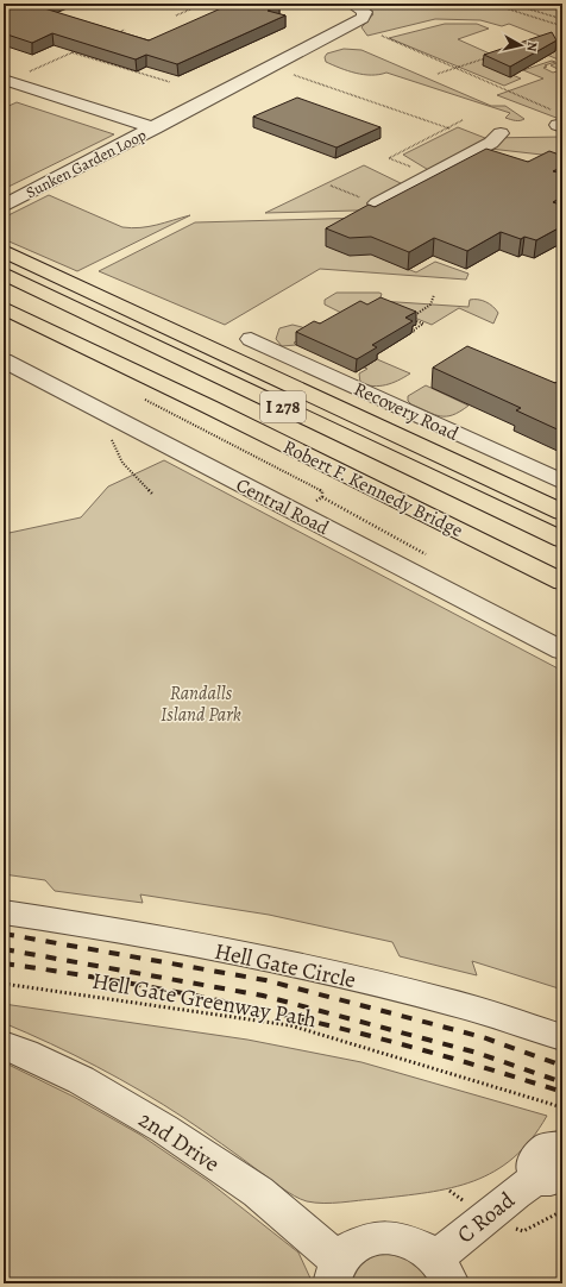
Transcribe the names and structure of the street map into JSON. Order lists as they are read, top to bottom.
{
  "streets": {
    "highway": ["I 278", "Robert F. Kennedy Bridge"],
    "street": [
      "Sunken Garden Loop",
      "Recovery Road",
      "Central Road",
      "Hell Gate Circle",
      "2nd Drive",
      "C Road"
    ],
    "path": ["Hell Gate Greenway Path"]
  },
  "parks": ["Randalls Island Park"],
  "north": "right"
}
